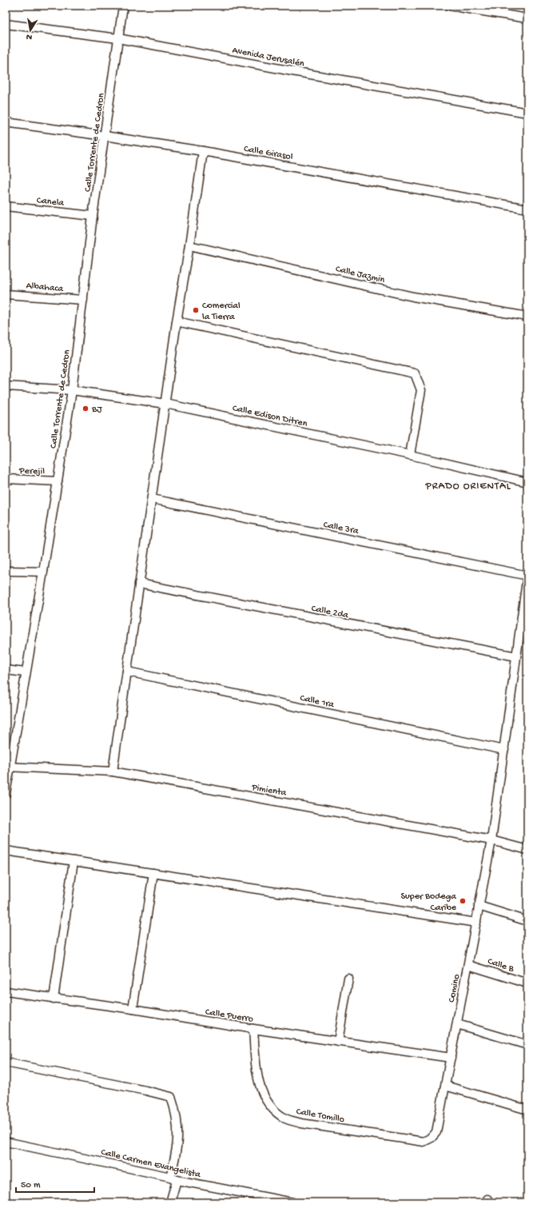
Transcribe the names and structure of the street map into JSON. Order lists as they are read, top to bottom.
{
  "streets": {
    "street": [
      "Avenida Jerusalén",
      "Calle Torrente de Cedron",
      "Calle Girasol",
      "Canela",
      "Calle Jazmin",
      "Albahaca",
      "Calle Edison Ditren",
      "Perejil",
      "Calle 3ra",
      "Calle 2da",
      "Calle 1ra",
      "Pimienta",
      "Calle B",
      "Comino",
      "Calle Puerro",
      "Calle Tomillo",
      "Calle Carmen Evangelista"
    ]
  },
  "crossings": [
    ["Avenida Jerusalén", "Calle Torrente de Cedron"],
    ["Calle Torrente de Cedron", "Calle Girasol"],
    ["Calle Torrente de Cedron", "Canela"],
    ["Calle Torrente de Cedron", "Albahaca"],
    ["Calle Torrente de Cedron", "Calle Edison Ditren"],
    ["Calle Torrente de Cedron", "Perejil"],
    ["Calle Torrente de Cedron", "Pimienta"],
    ["Calle 3ra", "Comino"],
    ["Calle 2da", "Comino"],
    ["Calle 1ra", "Comino"],
    ["Pimienta", "Comino"],
    ["Calle B", "Comino"],
    ["Comino", "Calle Puerro"],
    ["Comino", "Calle Tomillo"],
    ["Calle Puerro", "Calle Tomillo"]
  ],
  "districts": ["PRADO ORIENTAL"],
  "places": ["Comercial la Tierra", "BJ", "Super Bodega Caribe"],
  "scale_bar": "50 m",
  "north": "bottom"
}
